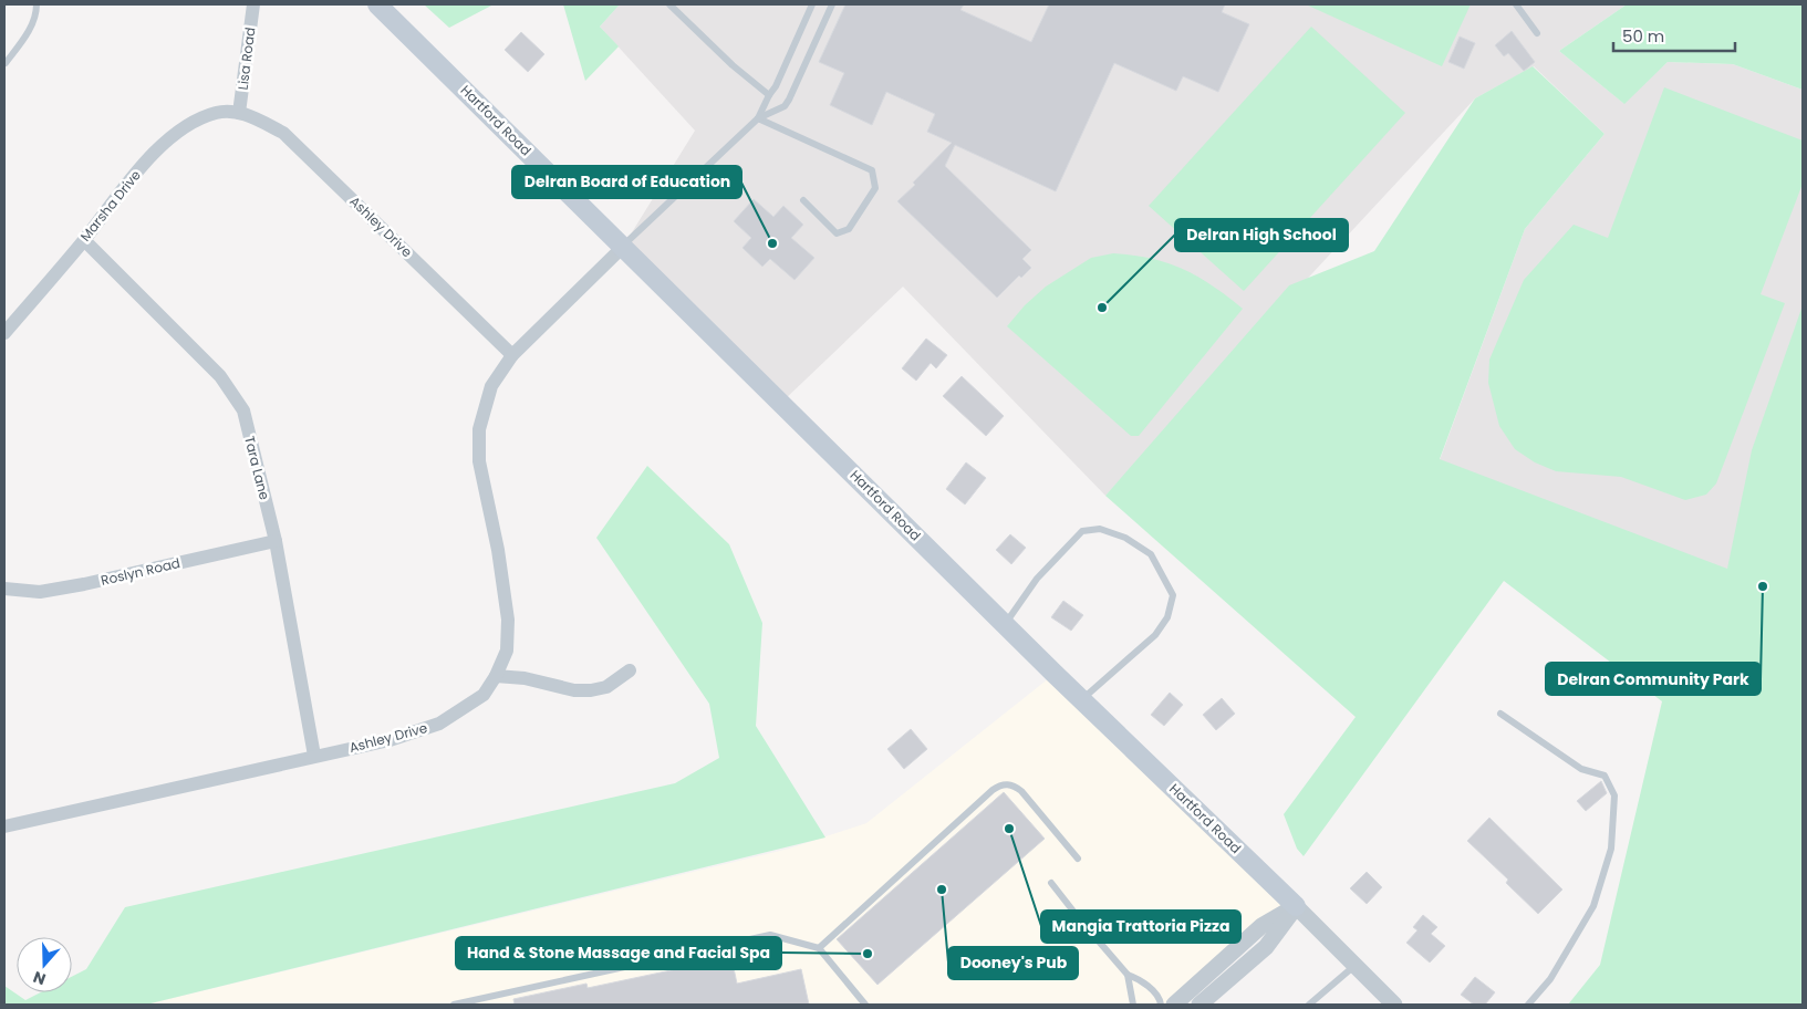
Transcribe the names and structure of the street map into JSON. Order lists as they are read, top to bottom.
{
  "streets": {
    "main road": ["Hartford Road"],
    "street": [
      "Lisa Road",
      "Marsha Drive",
      "Ashley Drive",
      "Tara Lane",
      "Roslyn Road"
    ]
  },
  "crossings": [
    ["Lisa Road", "Marsha Drive"],
    ["Lisa Road", "Ashley Drive"],
    ["Hartford Road", "Ashley Drive"],
    ["Marsha Drive", "Ashley Drive"],
    ["Marsha Drive", "Tara Lane"],
    ["Ashley Drive", "Tara Lane"],
    ["Tara Lane", "Roslyn Road"]
  ],
  "places": [
    "Delran Board of Education",
    "Delran High School",
    "Delran Community Park",
    "Mangia Trattoria Pizza",
    "Dooney's Pub",
    "Hand & Stone Massage and Facial Spa"
  ],
  "scale_bar": "50 m",
  "north": "bottom"
}
